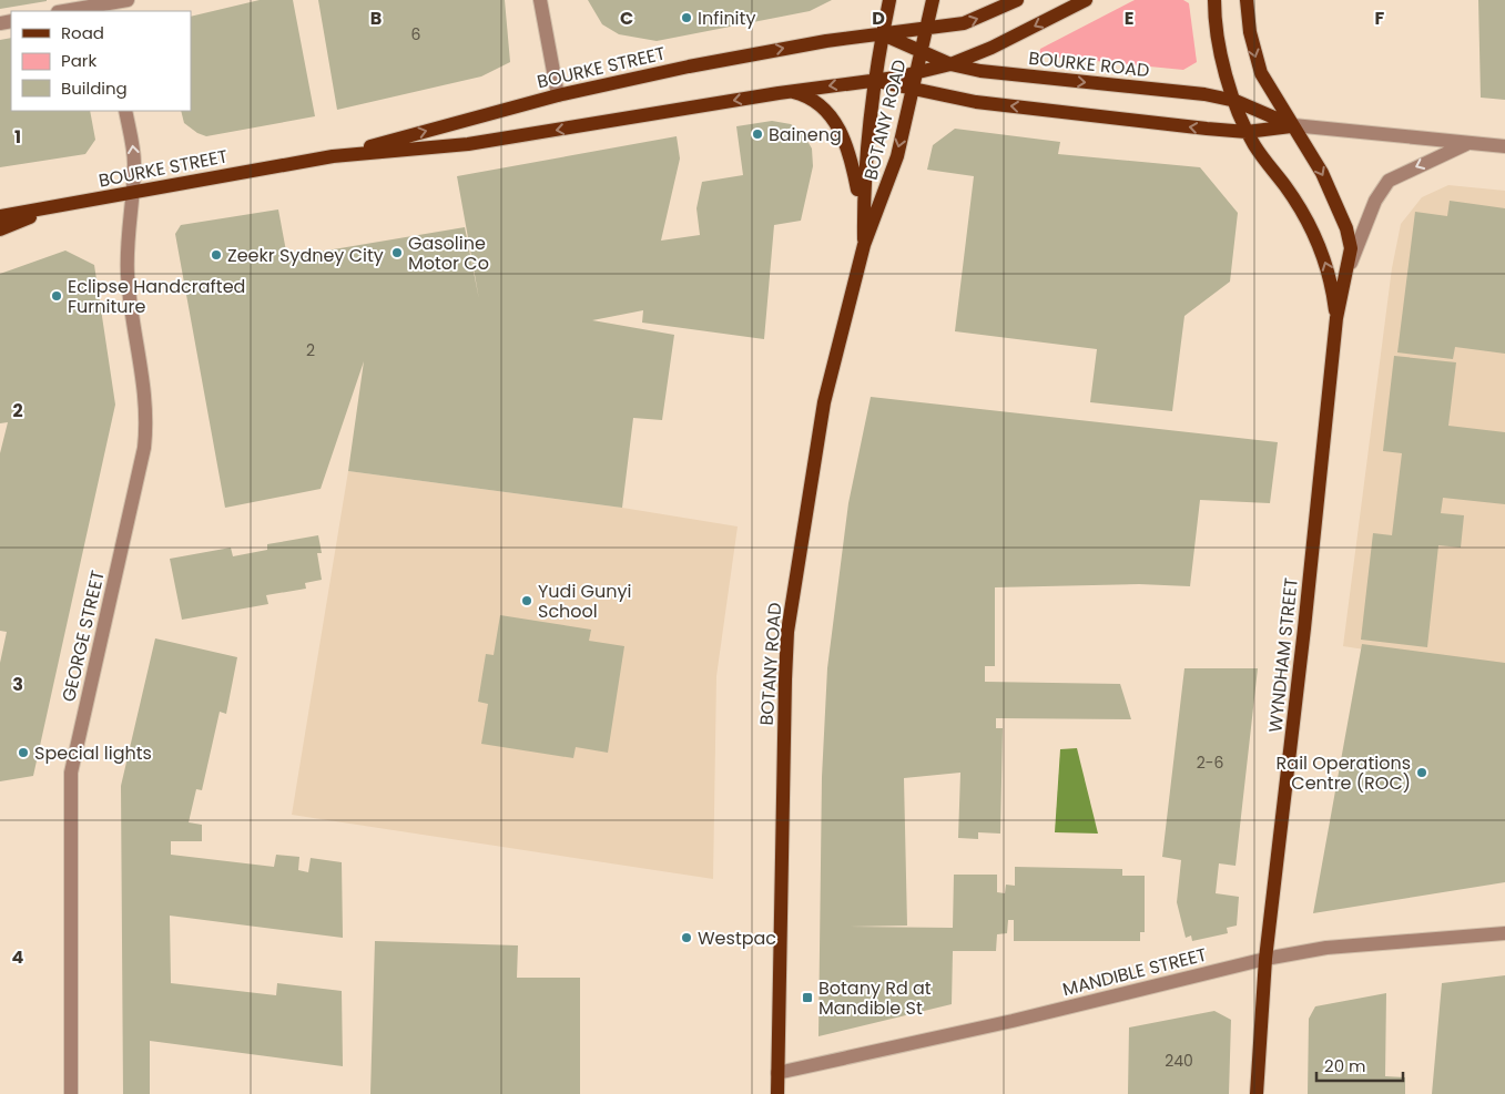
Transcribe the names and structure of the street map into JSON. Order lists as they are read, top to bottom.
{
  "streets": {
    "main road": [
      "BOURKE ROAD",
      "BOURKE STREET",
      "BOTANY ROAD",
      "WYNDHAM STREET"
    ],
    "street": ["GEORGE STREET", "MANDIBLE STREET"]
  },
  "crossings": [
    ["BOURKE ROAD", "BOURKE STREET"],
    ["BOURKE ROAD", "BOTANY ROAD"],
    ["BOURKE ROAD", "WYNDHAM STREET"],
    ["BOURKE STREET", "BOTANY ROAD"],
    ["BOURKE STREET", "GEORGE STREET"],
    ["BOTANY ROAD", "MANDIBLE STREET"],
    ["WYNDHAM STREET", "MANDIBLE STREET"]
  ],
  "places": {
    "other": [
      "Infinity",
      "Baineng",
      "Gasoline Motor Co",
      "Zeekr Sydney City",
      "Eclipse Handcrafted Furniture",
      "Yudi Gunyi School",
      "Special lights",
      "Rail Operations Centre (ROC)",
      "Westpac"
    ],
    "transit": ["Botany Rd at Mandible St"]
  },
  "house_numbers": [
    "6",
    "2",
    "2-6",
    "240"
  ],
  "legend": ["Road", "Park", "Building"],
  "scale_bar": "20 m",
  "grid": {
    "columns": [
      "B",
      "C",
      "D",
      "E",
      "F"
    ],
    "rows": [
      "1",
      "2",
      "3",
      "4"
    ]
  }
}
